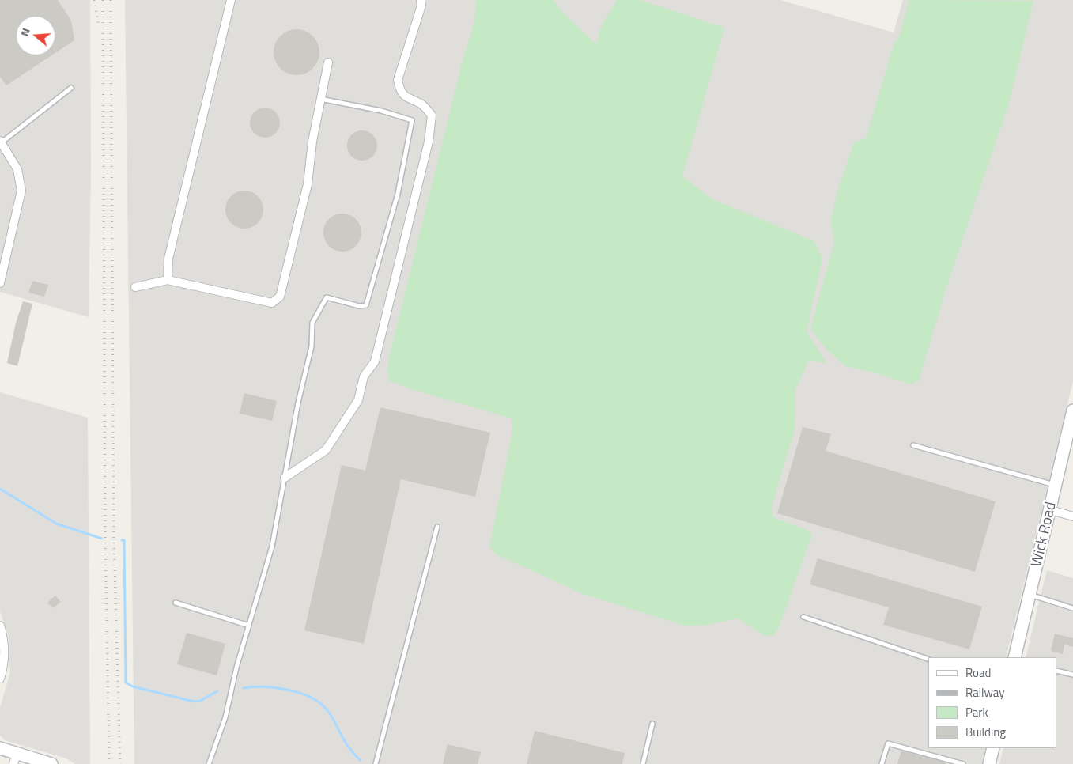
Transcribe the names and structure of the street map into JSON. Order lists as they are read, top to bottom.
{
  "streets": {
    "street": ["Wick Road"]
  },
  "legend": [
    "Road",
    "Railway",
    "Park",
    "Building"
  ],
  "north": "left"
}
